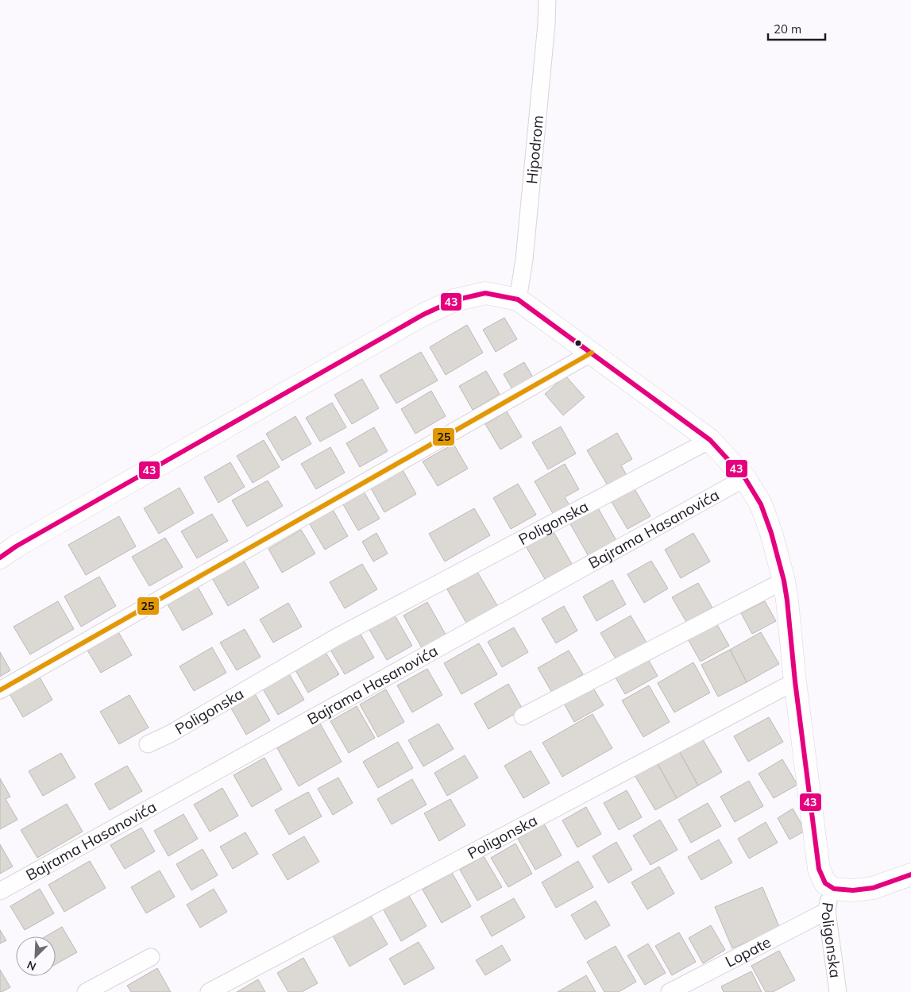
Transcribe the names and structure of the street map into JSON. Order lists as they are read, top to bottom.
{
  "streets": {
    "street": [
      "Hipodrom",
      "Poligonska",
      "Bajrama Hasanovića",
      "Lopate"
    ]
  },
  "crossings": [
    ["Hipodrom", "Poligonska"],
    ["Poligonska", "Bajrama Hasanovića"],
    ["Poligonska", "Lopate"]
  ],
  "lines": ["transit line 43", "transit line 25"],
  "scale_bar": "20 m",
  "north": "bottom left"
}
